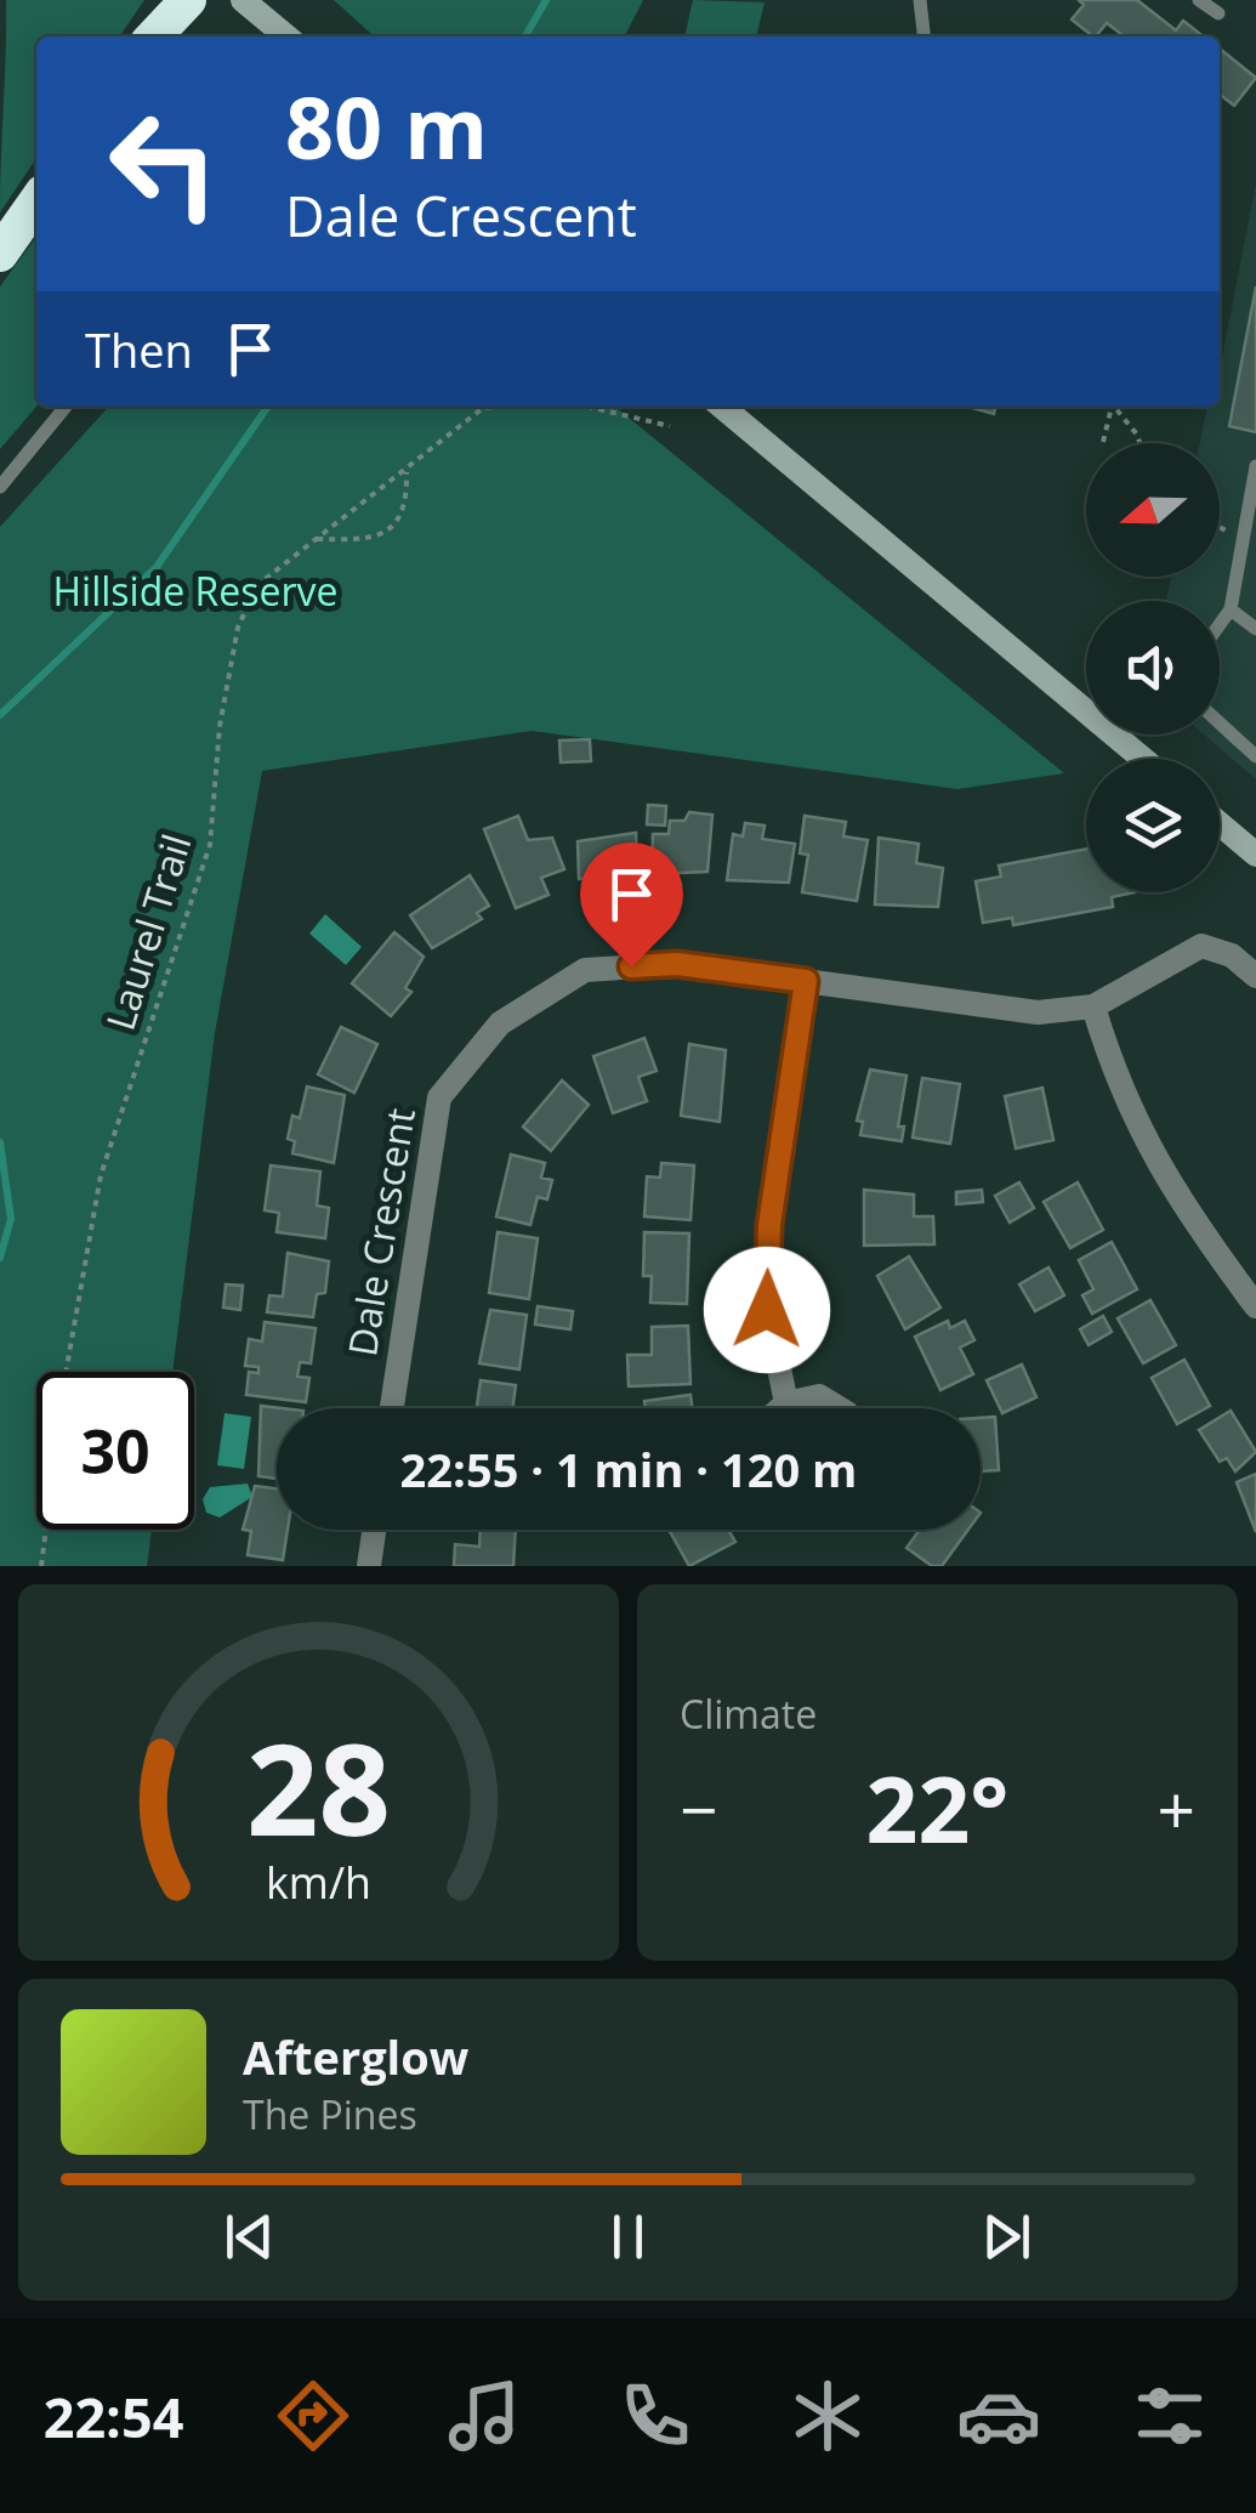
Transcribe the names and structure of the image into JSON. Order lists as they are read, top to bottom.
{
  "streets": {
    "street": ["Dale Crescent"],
    "path": ["Laurel Trail"]
  },
  "parks": ["Hillside Reserve"],
  "north": "left",
  "page": {
    "turn": ["80 m", "Dale Crescent"],
    "then": "Then",
    "limit": "30",
    "trip": "22:55 · 1 min · 120 m",
    "tile": "Climate",
    "heat": ["−", "22°", "+"],
    "song": ["Afterglow", "The Pines"],
    "tabs": "22:54",
    "gauge": ["28", "km/h"]
  }
}
